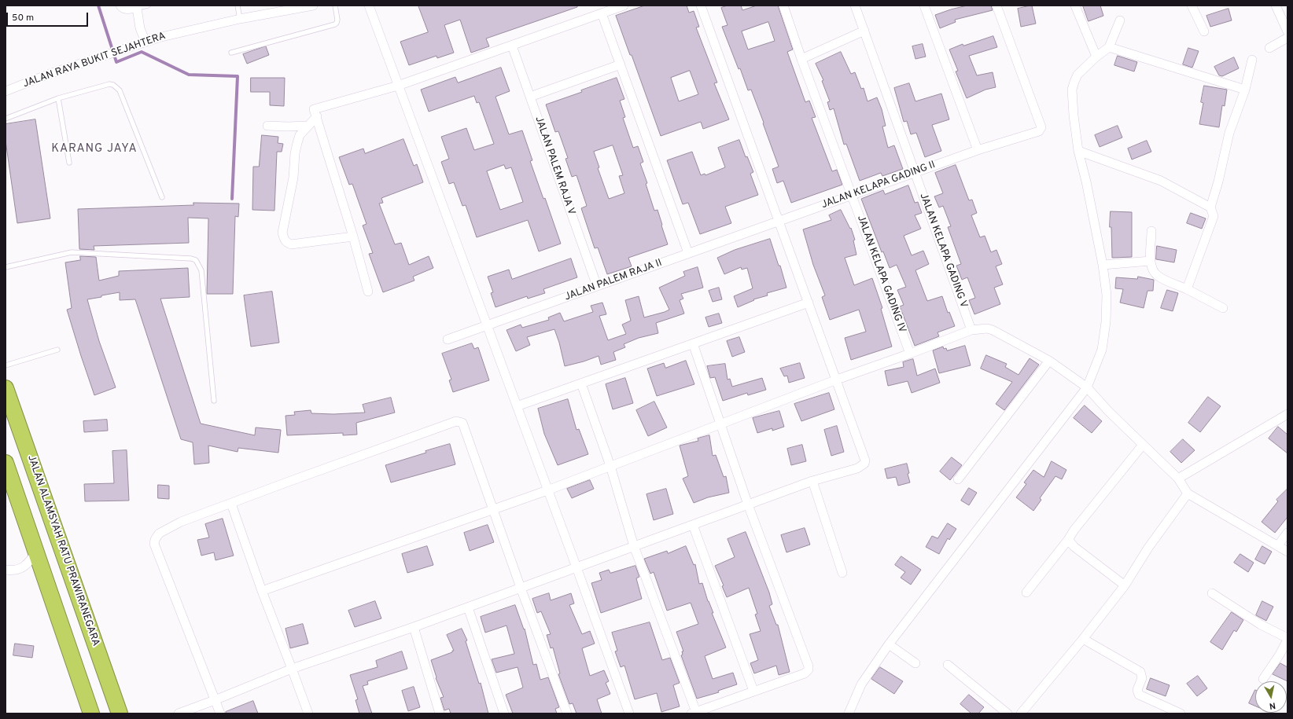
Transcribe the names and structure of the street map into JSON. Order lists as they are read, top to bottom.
{
  "streets": {
    "highway": ["JALAN ALAMSYAH RATU PRAWIRANEGARA"],
    "street": [
      "JALAN RAYA BUKIT SEJAHTERA",
      "JALAN PALEM RAJA V",
      "JALAN KELAPA GADING II",
      "JALAN KELAPA GADING V",
      "JALAN KELAPA GADING IV",
      "JALAN PALEM RAJA II"
    ]
  },
  "crossings": [
    ["JALAN PALEM RAJA V", "JALAN PALEM RAJA II"],
    ["JALAN KELAPA GADING II", "JALAN KELAPA GADING V"],
    ["JALAN KELAPA GADING II", "JALAN KELAPA GADING IV"],
    ["JALAN KELAPA GADING II", "JALAN PALEM RAJA II"]
  ],
  "districts": ["KARANG JAYA"],
  "scale_bar": "50 m",
  "north": "bottom"
}
